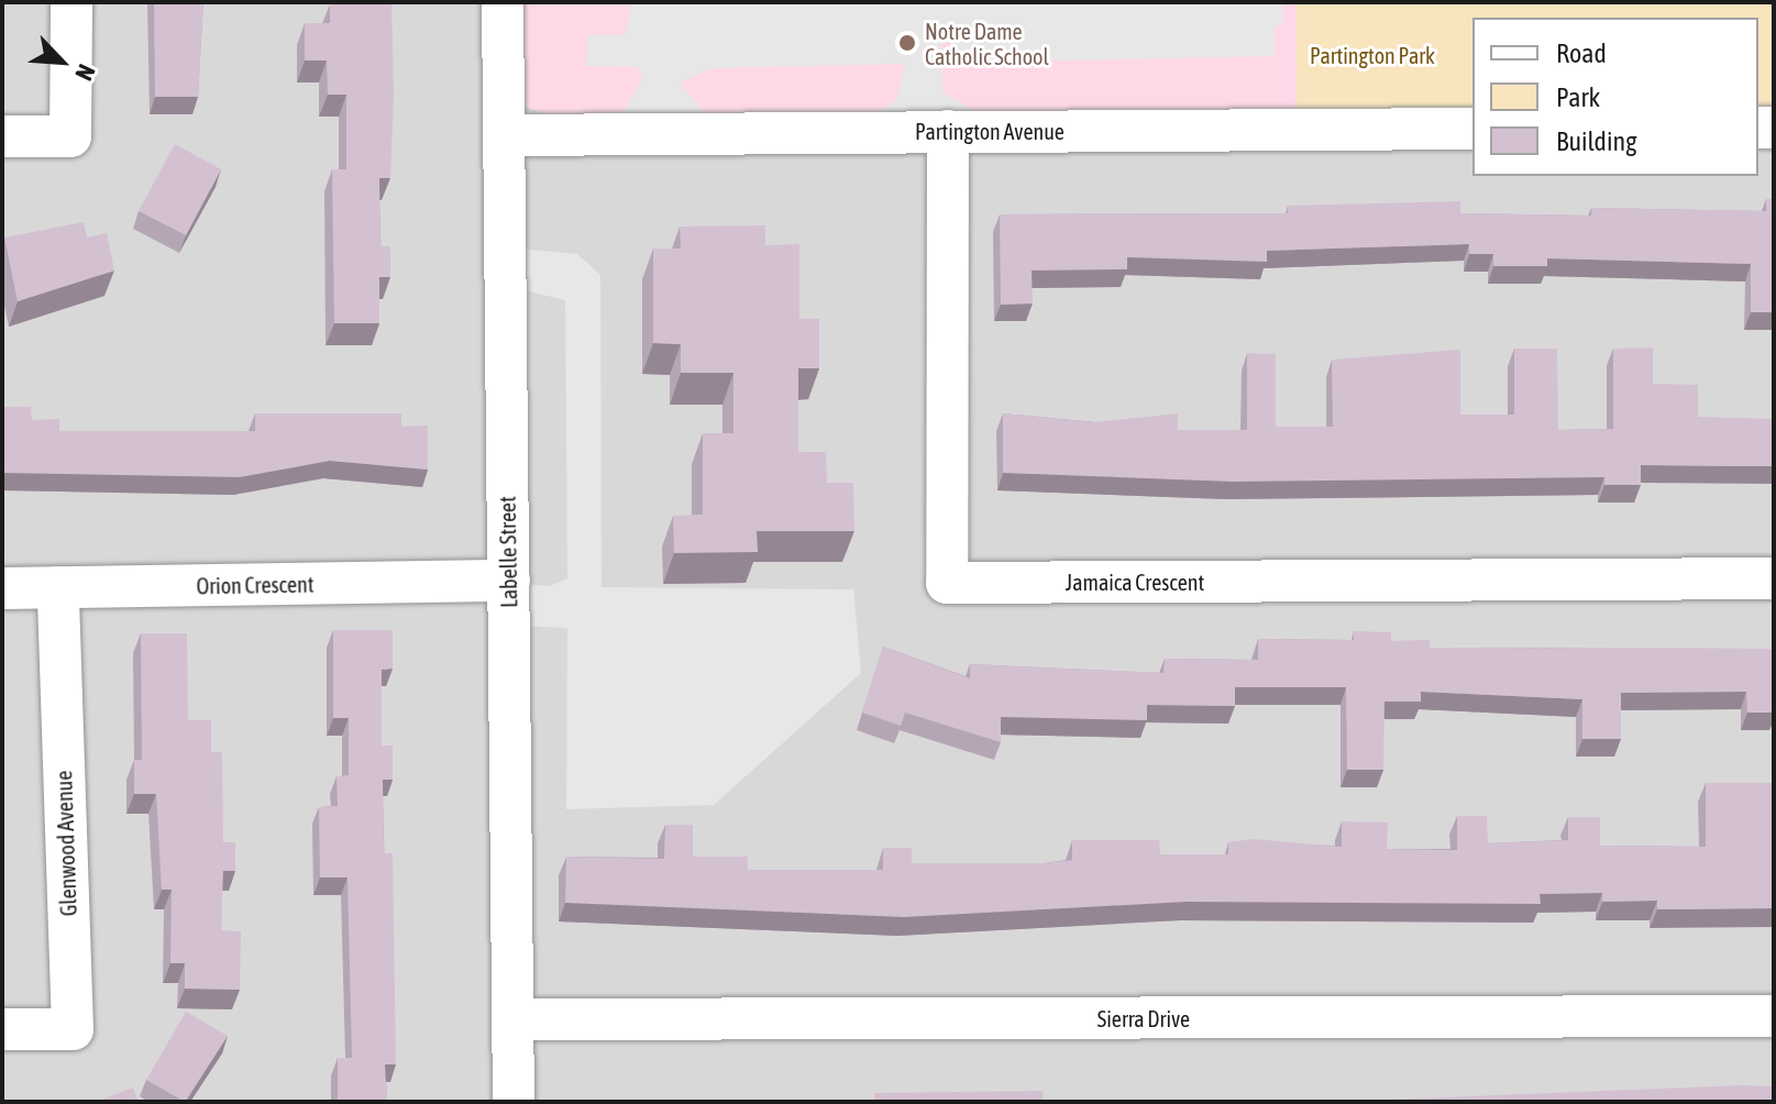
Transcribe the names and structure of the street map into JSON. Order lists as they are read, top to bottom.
{
  "streets": {
    "street": [
      "Partington Avenue",
      "Labelle Street",
      "Jamaica Crescent",
      "Orion Crescent",
      "Glenwood Avenue",
      "Sierra Drive"
    ]
  },
  "crossings": [
    ["Partington Avenue", "Labelle Street"],
    ["Partington Avenue", "Jamaica Crescent"],
    ["Labelle Street", "Orion Crescent"],
    ["Labelle Street", "Sierra Drive"],
    ["Orion Crescent", "Glenwood Avenue"]
  ],
  "parks": ["Partington Park"],
  "places": ["Notre Dame Catholic School"],
  "legend": ["Road", "Park", "Building"],
  "north": "bottom right"
}
